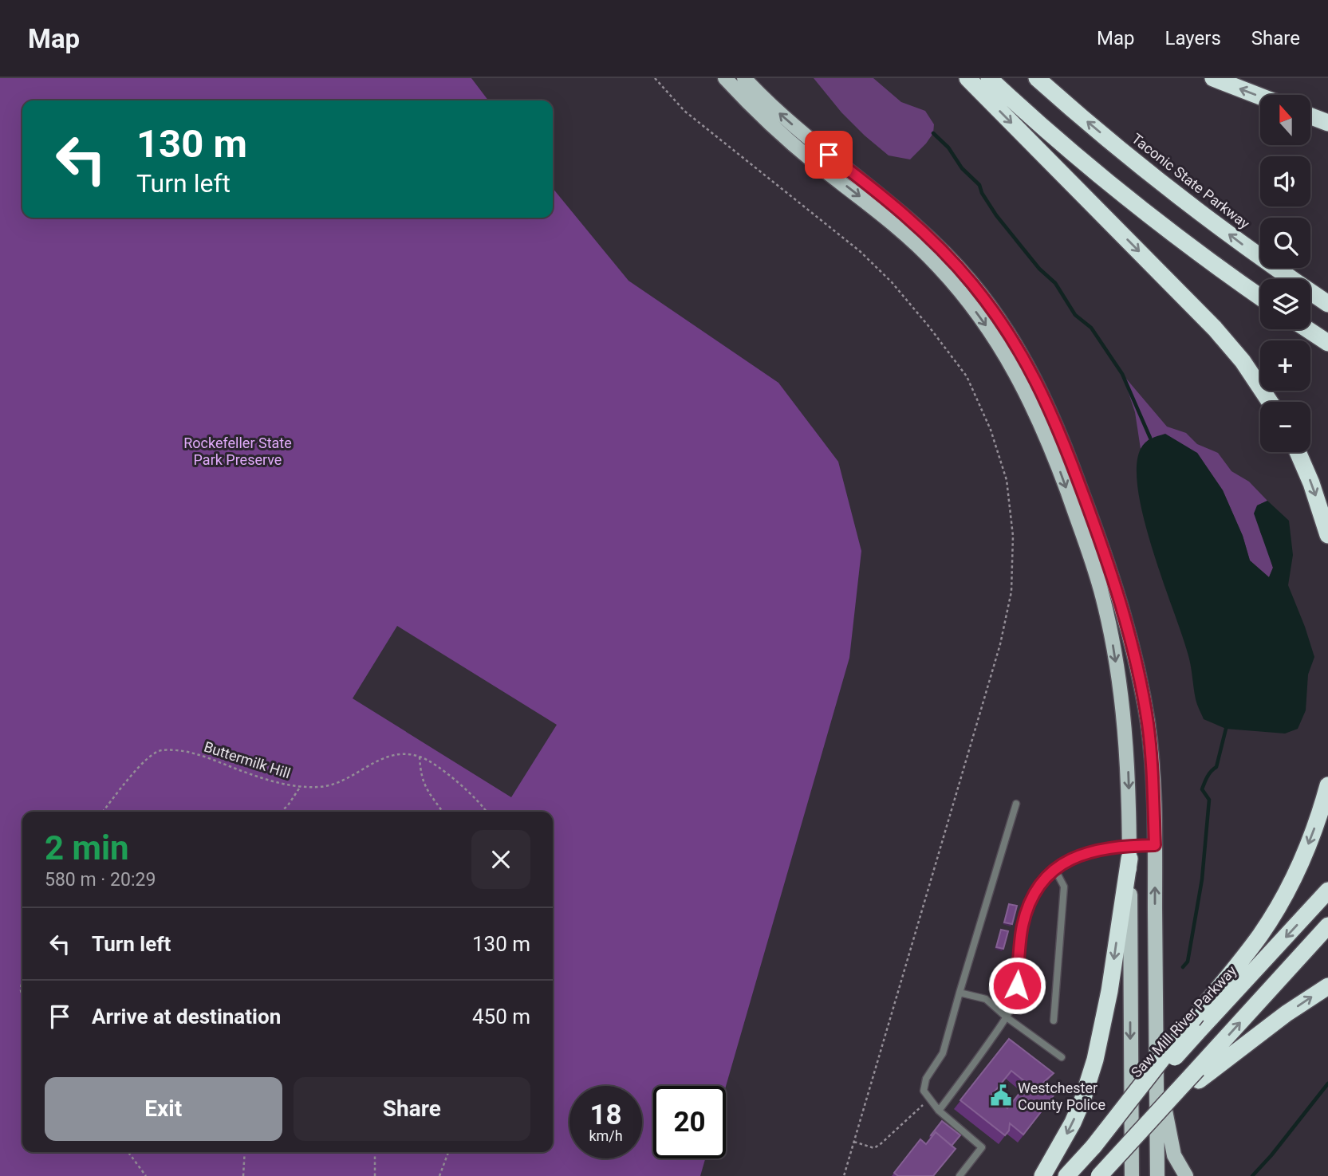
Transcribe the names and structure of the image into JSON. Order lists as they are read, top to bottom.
{
  "streets": {
    "highway": ["Taconic State Parkway", "Saw Mill River Parkway"],
    "path": ["Buttermilk Hill"]
  },
  "parks": ["Rockefeller State Park Preserve"],
  "places": {
    "public building": ["Westchester County Police"]
  },
  "north": "top",
  "page": {
    "header": "Map",
    "nav": ["Map", "Layers", "Share"],
    "map_buttons": ["+", "−"],
    "turn": ["130 m", "Turn left"],
    "heading": ["2 min", "580 m · 20:29"],
    "list": [
      {
        "name": "Turn left",
        "value": "130 m"
      },
      {
        "name": "Arrive at destination",
        "value": "450 m"
      }
    ],
    "buttons": ["Exit", "Share"],
    "speed": "18 km/h",
    "limit": "20"
  }
}
